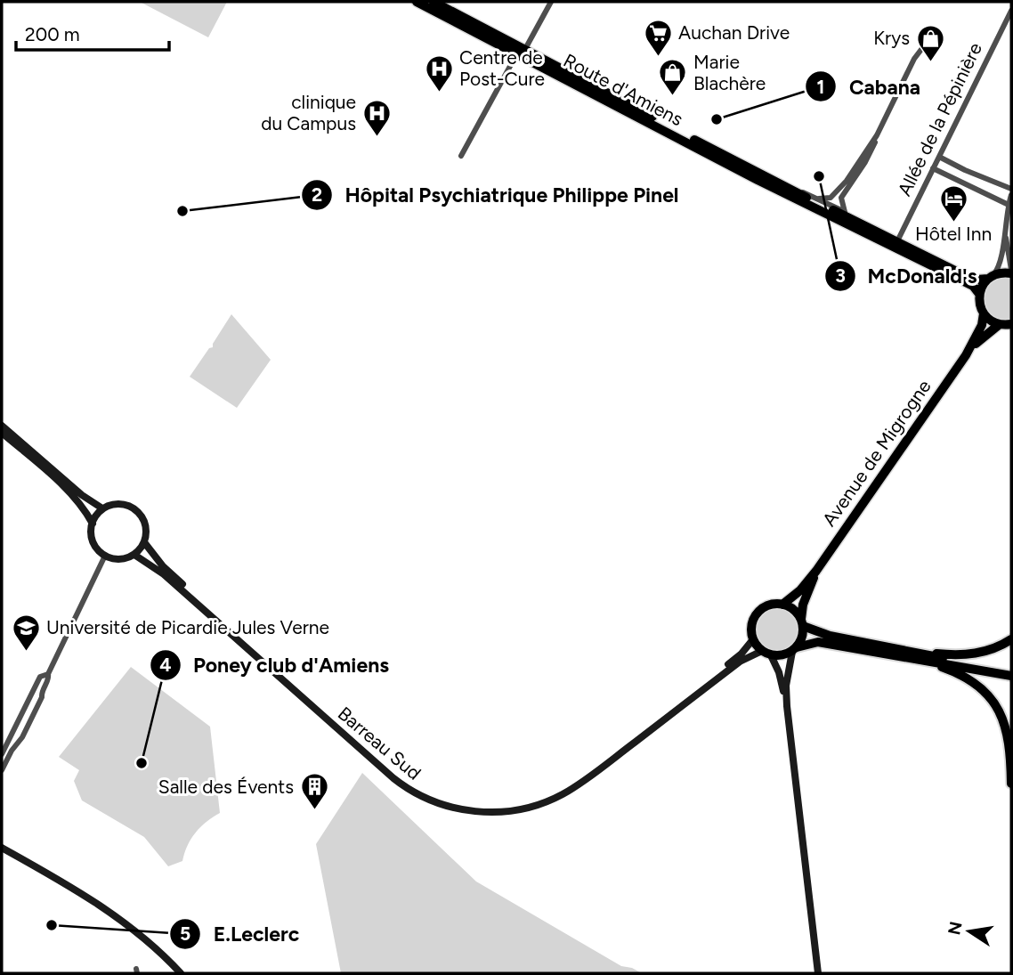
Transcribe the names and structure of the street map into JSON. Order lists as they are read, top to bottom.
{
  "streets": {
    "main road": ["Route d'Amiens", "Avenue de Migrogne", "Barreau Sud"],
    "street": ["Allée de la Pépinière"]
  },
  "crossings": [
    ["Route d'Amiens", "Allée de la Pépinière"],
    ["Avenue de Migrogne", "Barreau Sud"]
  ],
  "places": {
    "supermarket": ["Auchan Drive"],
    "shop": ["Krys", "Marie Blachère"],
    "hospital": ["Centre de Post-Cure", "clinique du Campus"],
    "other": [
      "Cabana",
      "McDonald's",
      "Hôpital Psychiatrique Philippe Pinel",
      "Poney club d'Amiens",
      "E.Leclerc"
    ],
    "hotel": ["Hôtel Inn"],
    "school or university": ["Université de Picardie Jules Verne"],
    "building": ["Salle des Évents"]
  },
  "scale_bar": "200 m",
  "north": "left"
}
